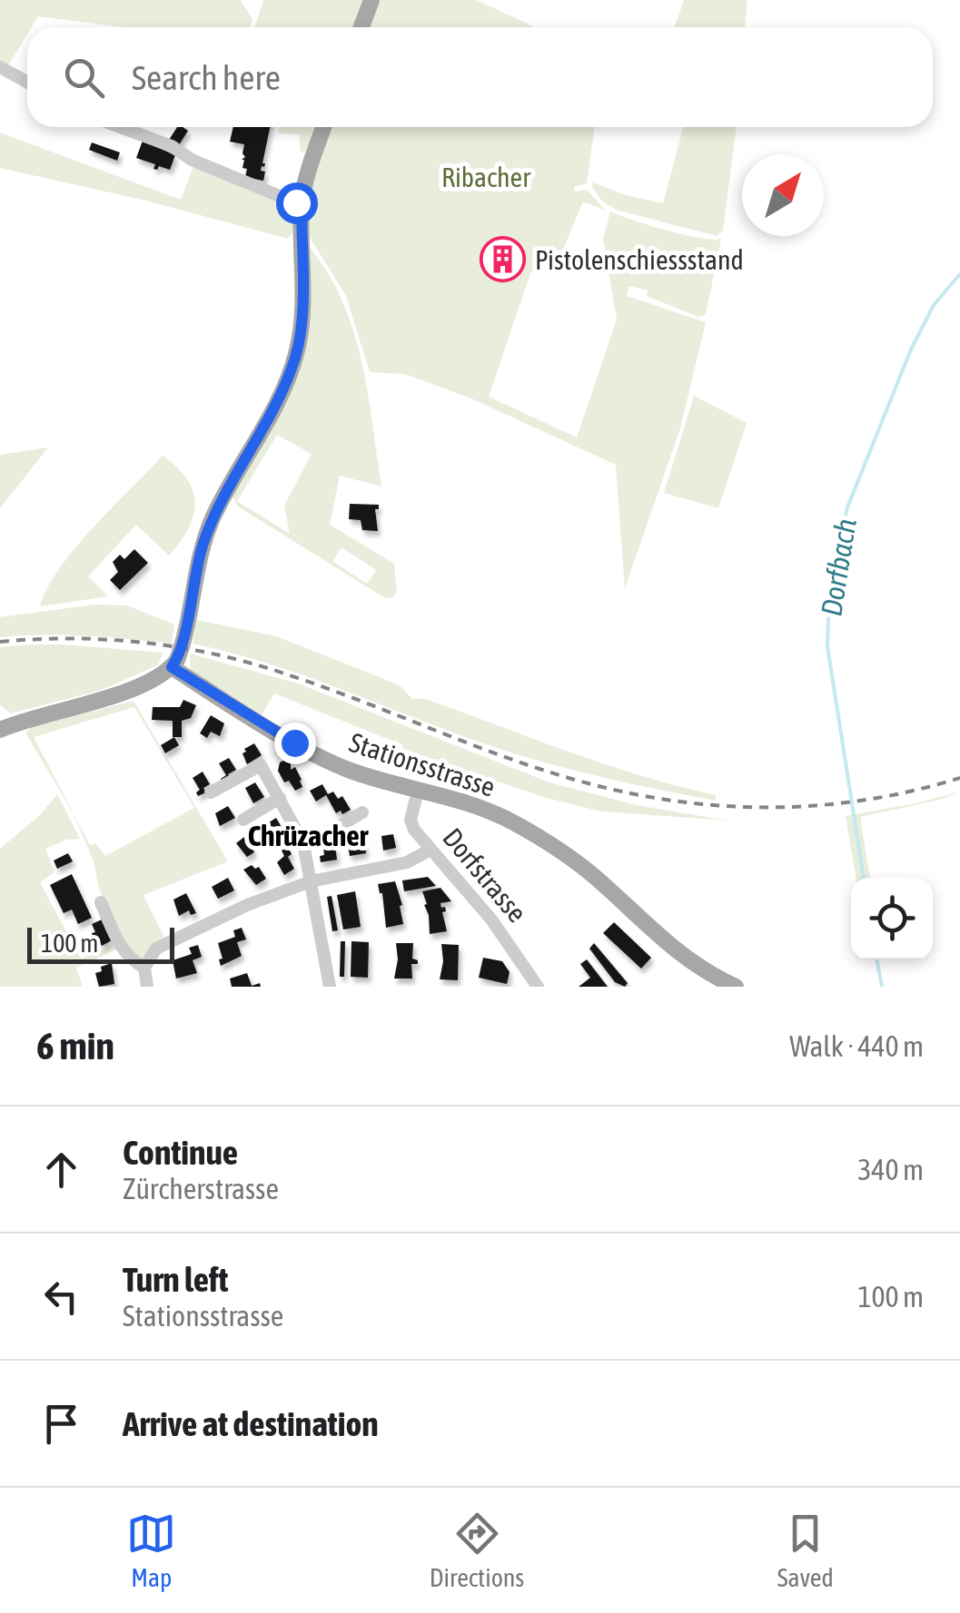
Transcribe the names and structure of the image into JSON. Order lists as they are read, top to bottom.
{
  "streets": {
    "main road": ["Stationsstrasse"],
    "street": ["Dorfstrasse"]
  },
  "crossings": [
    ["Stationsstrasse", "Dorfstrasse"]
  ],
  "districts": ["Chrüzacher"],
  "water": ["Dorfbach"],
  "parks": ["Ribacher"],
  "places": {
    "building": ["Pistolenschiessstand"]
  },
  "scale_bar": "100 m",
  "north": "top right",
  "page": {
    "search": "Search here",
    "scale": "100 m",
    "heading": ["6 min", "Walk · 440 m"],
    "list": [
      ["Continue", "Zürcherstrasse", "340 m"],
      ["Turn left", "Stationsstrasse", "100 m"],
      "Arrive at destination"
    ],
    "nav": ["Map", "Directions", "Saved"]
  }
}
